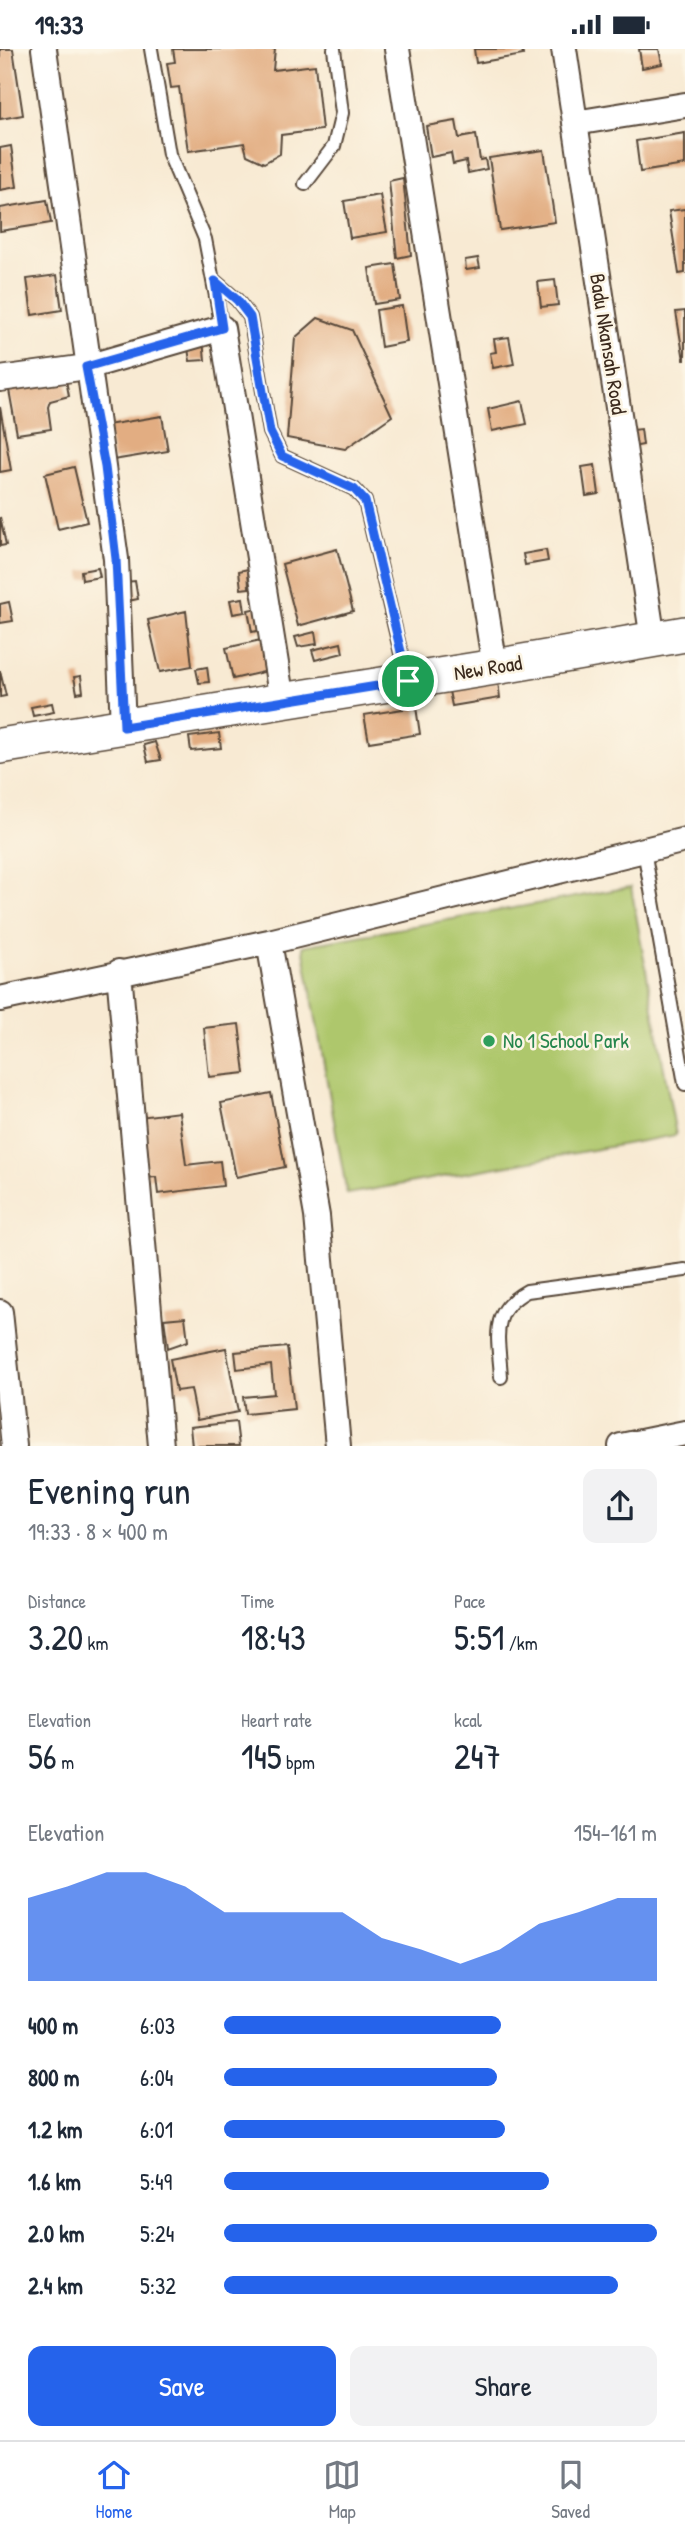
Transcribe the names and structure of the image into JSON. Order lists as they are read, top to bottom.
{
  "streets": {
    "street": ["Badu Nkansah Road", "New Road"]
  },
  "crossings": [
    ["Badu Nkansah Road", "New Road"]
  ],
  "places": ["No 1 School Park"],
  "page": {
    "status": "19:33",
    "heading": ["Evening run", "19:33 · 8 × 400 m"],
    "stats": [
      ["Distance", "3.20 km"],
      ["Time", "18:43"],
      ["Pace", "5:51 /km"],
      ["Elevation", "56 m"],
      ["Heart rate", "145 bpm"],
      ["kcal", "247"]
    ],
    "chart": ["Elevation", "154–161 m"],
    "list": [
      {
        "name": "400 m",
        "note": "6:03"
      },
      {
        "name": "800 m",
        "note": "6:04"
      },
      {
        "name": "1.2 km",
        "note": "6:01"
      },
      {
        "name": "1.6 km",
        "note": "5:49"
      },
      {
        "name": "2.0 km",
        "note": "5:24"
      },
      {
        "name": "2.4 km",
        "note": "5:32"
      }
    ],
    "buttons": ["Save", "Share"],
    "tabs": ["Home", "Map", "Saved"]
  }
}
